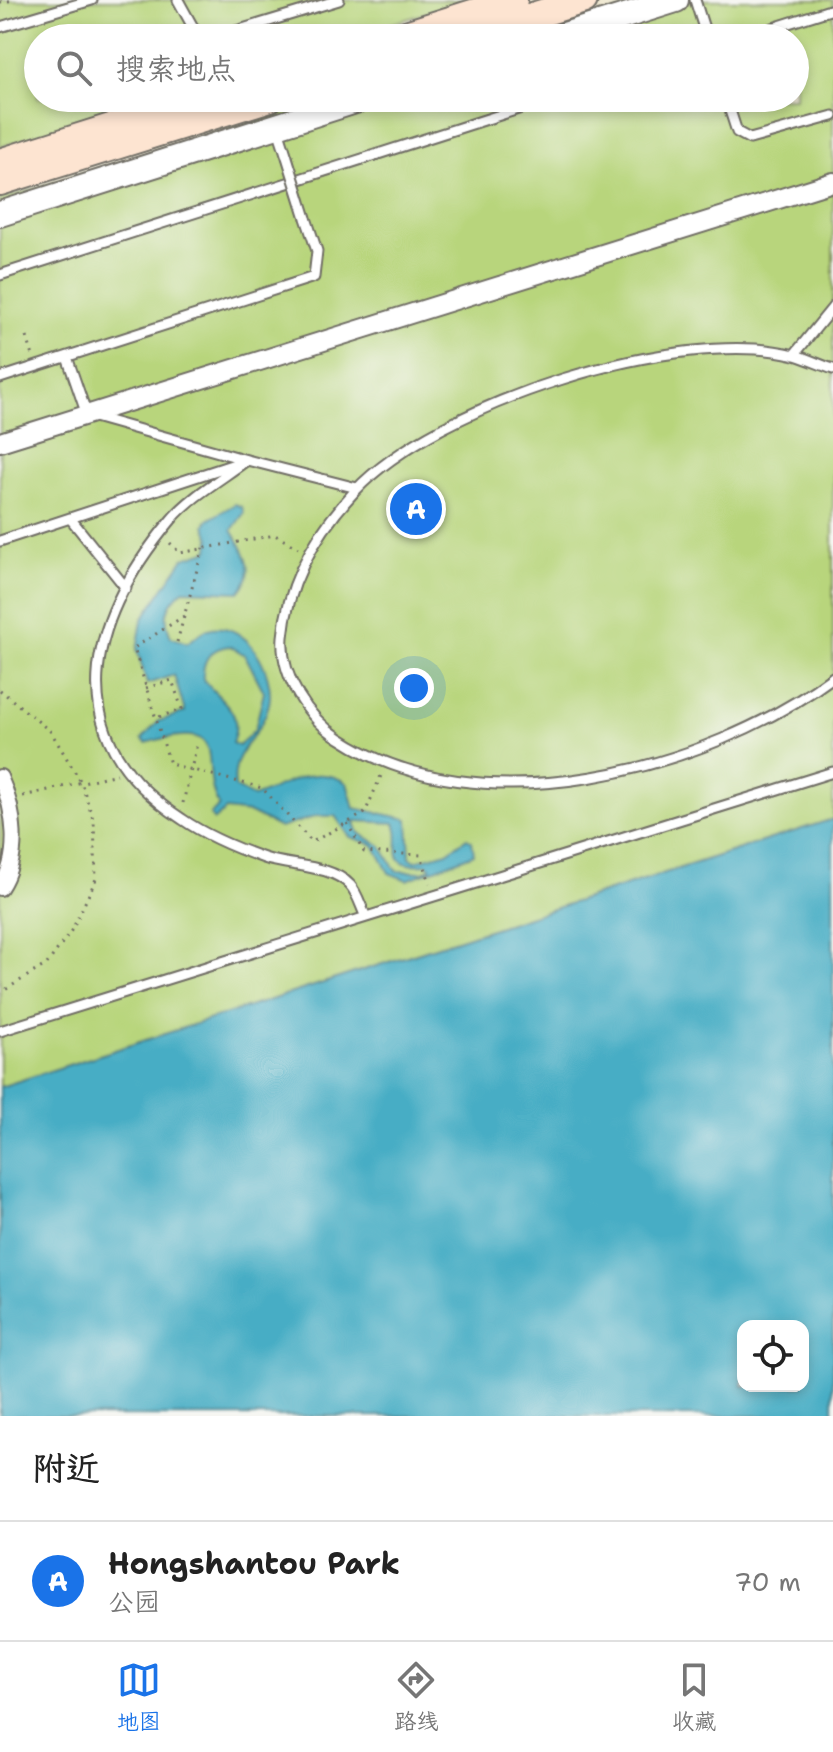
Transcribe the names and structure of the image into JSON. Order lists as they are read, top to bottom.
{
  "page": {
    "search": "搜索地点",
    "pins": "A",
    "heading": "附近",
    "list": [
      {
        "mark": "A",
        "name": "Hongshantou Park",
        "note": "公园",
        "value": "70 m"
      }
    ],
    "nav": ["地图", "路线", "收藏"]
  }
}
